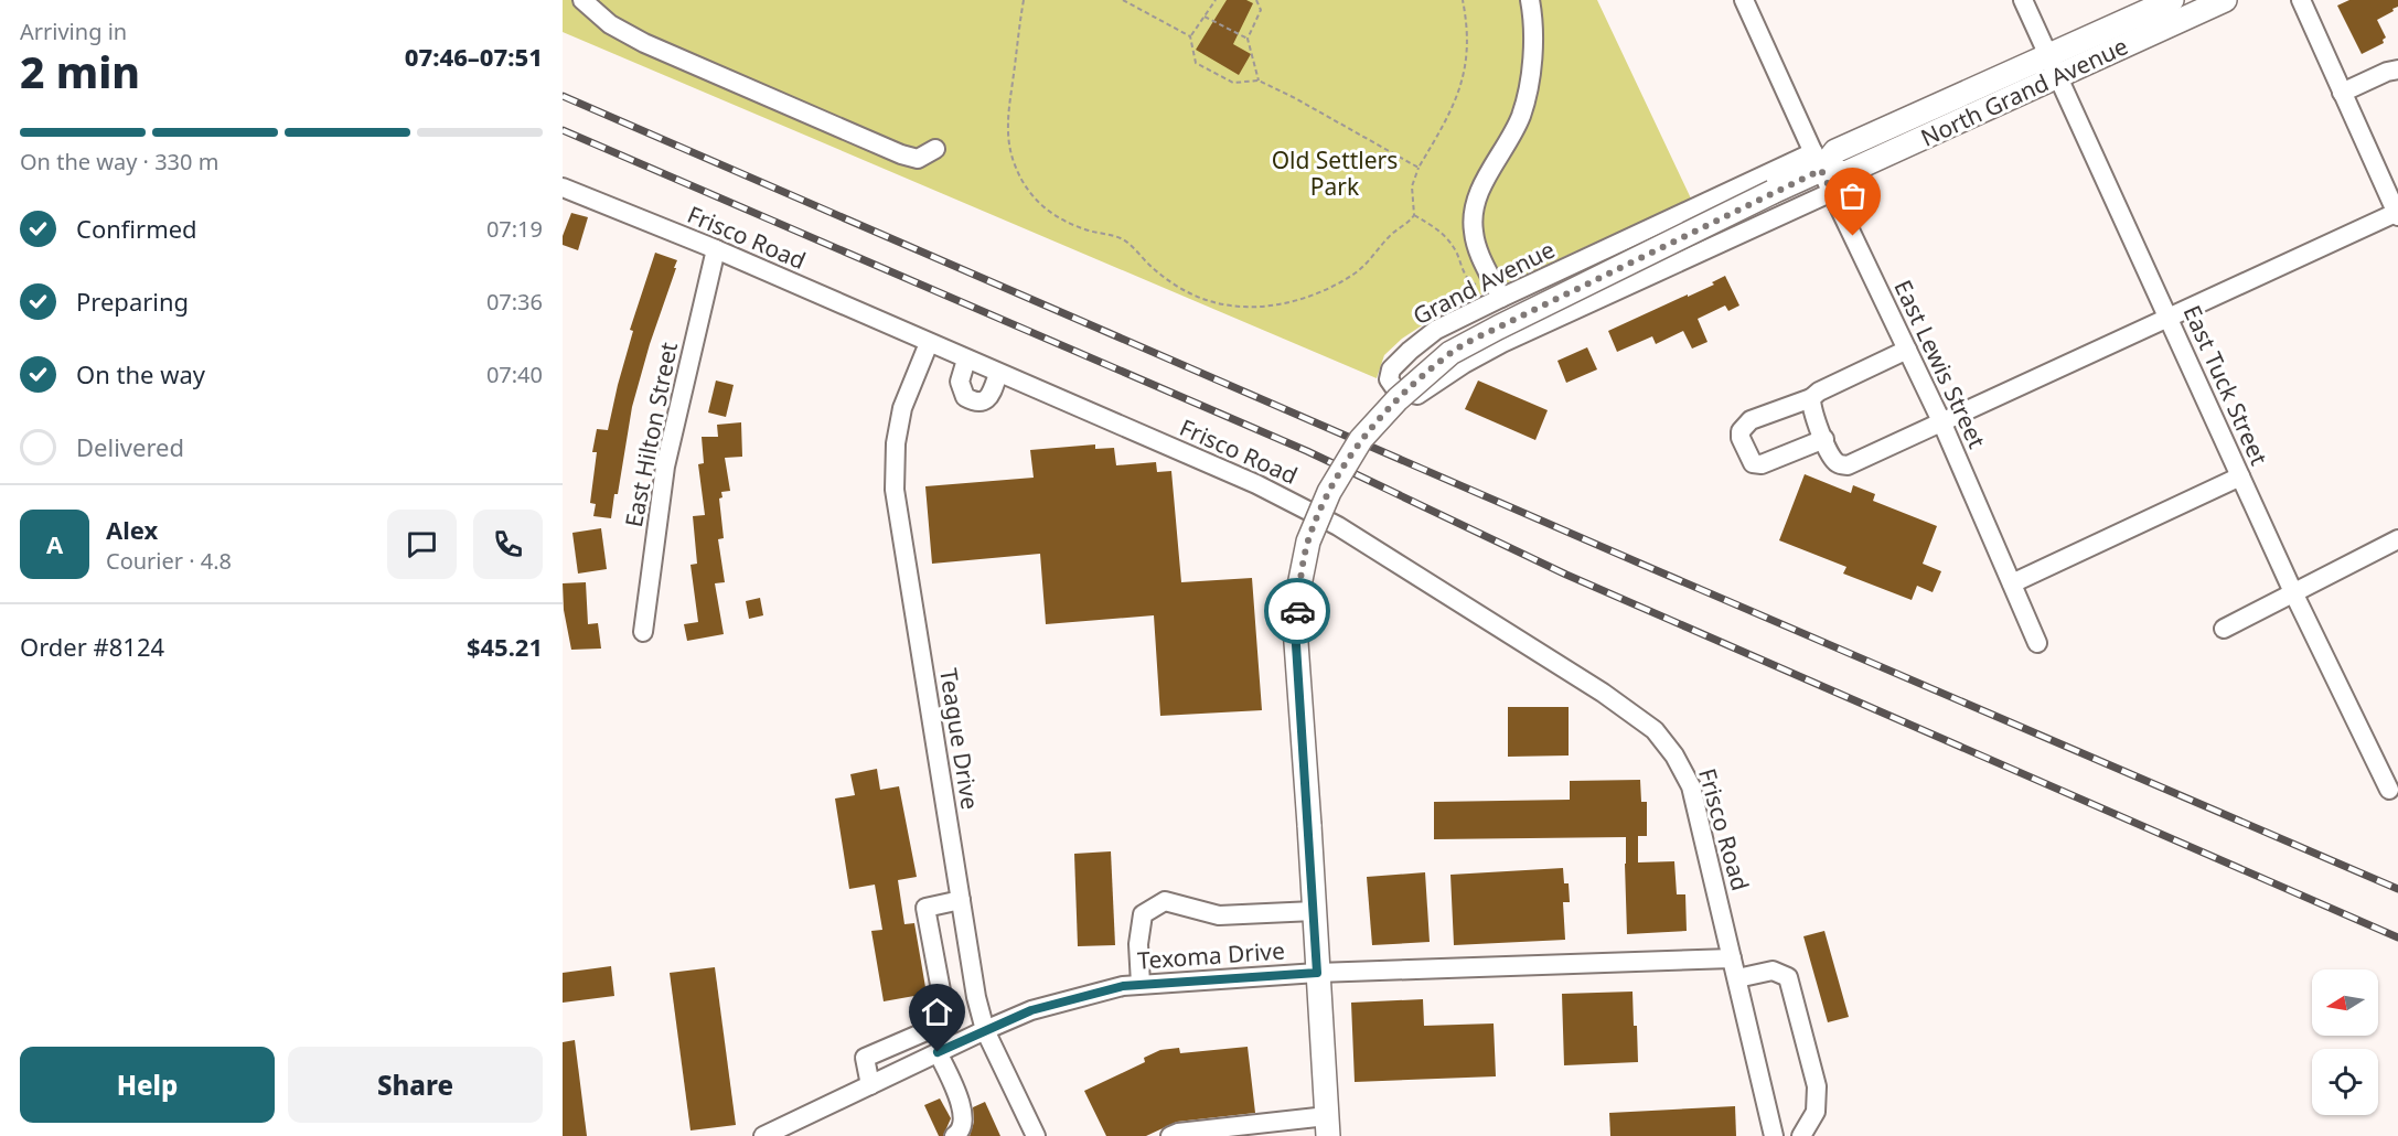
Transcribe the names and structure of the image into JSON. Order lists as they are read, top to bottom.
{
  "streets": {
    "main road": ["North Grand Avenue"],
    "street": [
      "Frisco Road",
      "Grand Avenue",
      "East Lewis Street",
      "East Tuck Street",
      "East Hilton Street",
      "Teague Drive",
      "Texoma Drive"
    ]
  },
  "crossings": [
    ["North Grand Avenue", "Grand Avenue"],
    ["North Grand Avenue", "East Lewis Street"],
    ["North Grand Avenue", "East Tuck Street"],
    ["North Grand Avenue", "Texoma Drive"],
    ["Frisco Road", "East Hilton Street"],
    ["Frisco Road", "Teague Drive"],
    ["Frisco Road", "Texoma Drive"],
    ["Grand Avenue", "East Lewis Street"],
    ["Teague Drive", "Texoma Drive"]
  ],
  "parks": ["Old Settlers Park"],
  "north": "left",
  "page": {
    "heading": ["2 min", "Arriving in", "07:46–07:51"],
    "panel": [
      "Alex",
      "Courier · 4.8",
      "Order #8124",
      "$45.21"
    ],
    "bar": "On the way · 330 m",
    "list": [
      ["Confirmed", "07:19"],
      ["Preparing", "07:36"],
      ["On the way", "07:40"],
      "Delivered"
    ],
    "round": "A",
    "buttons": ["Help", "Share"]
  }
}
